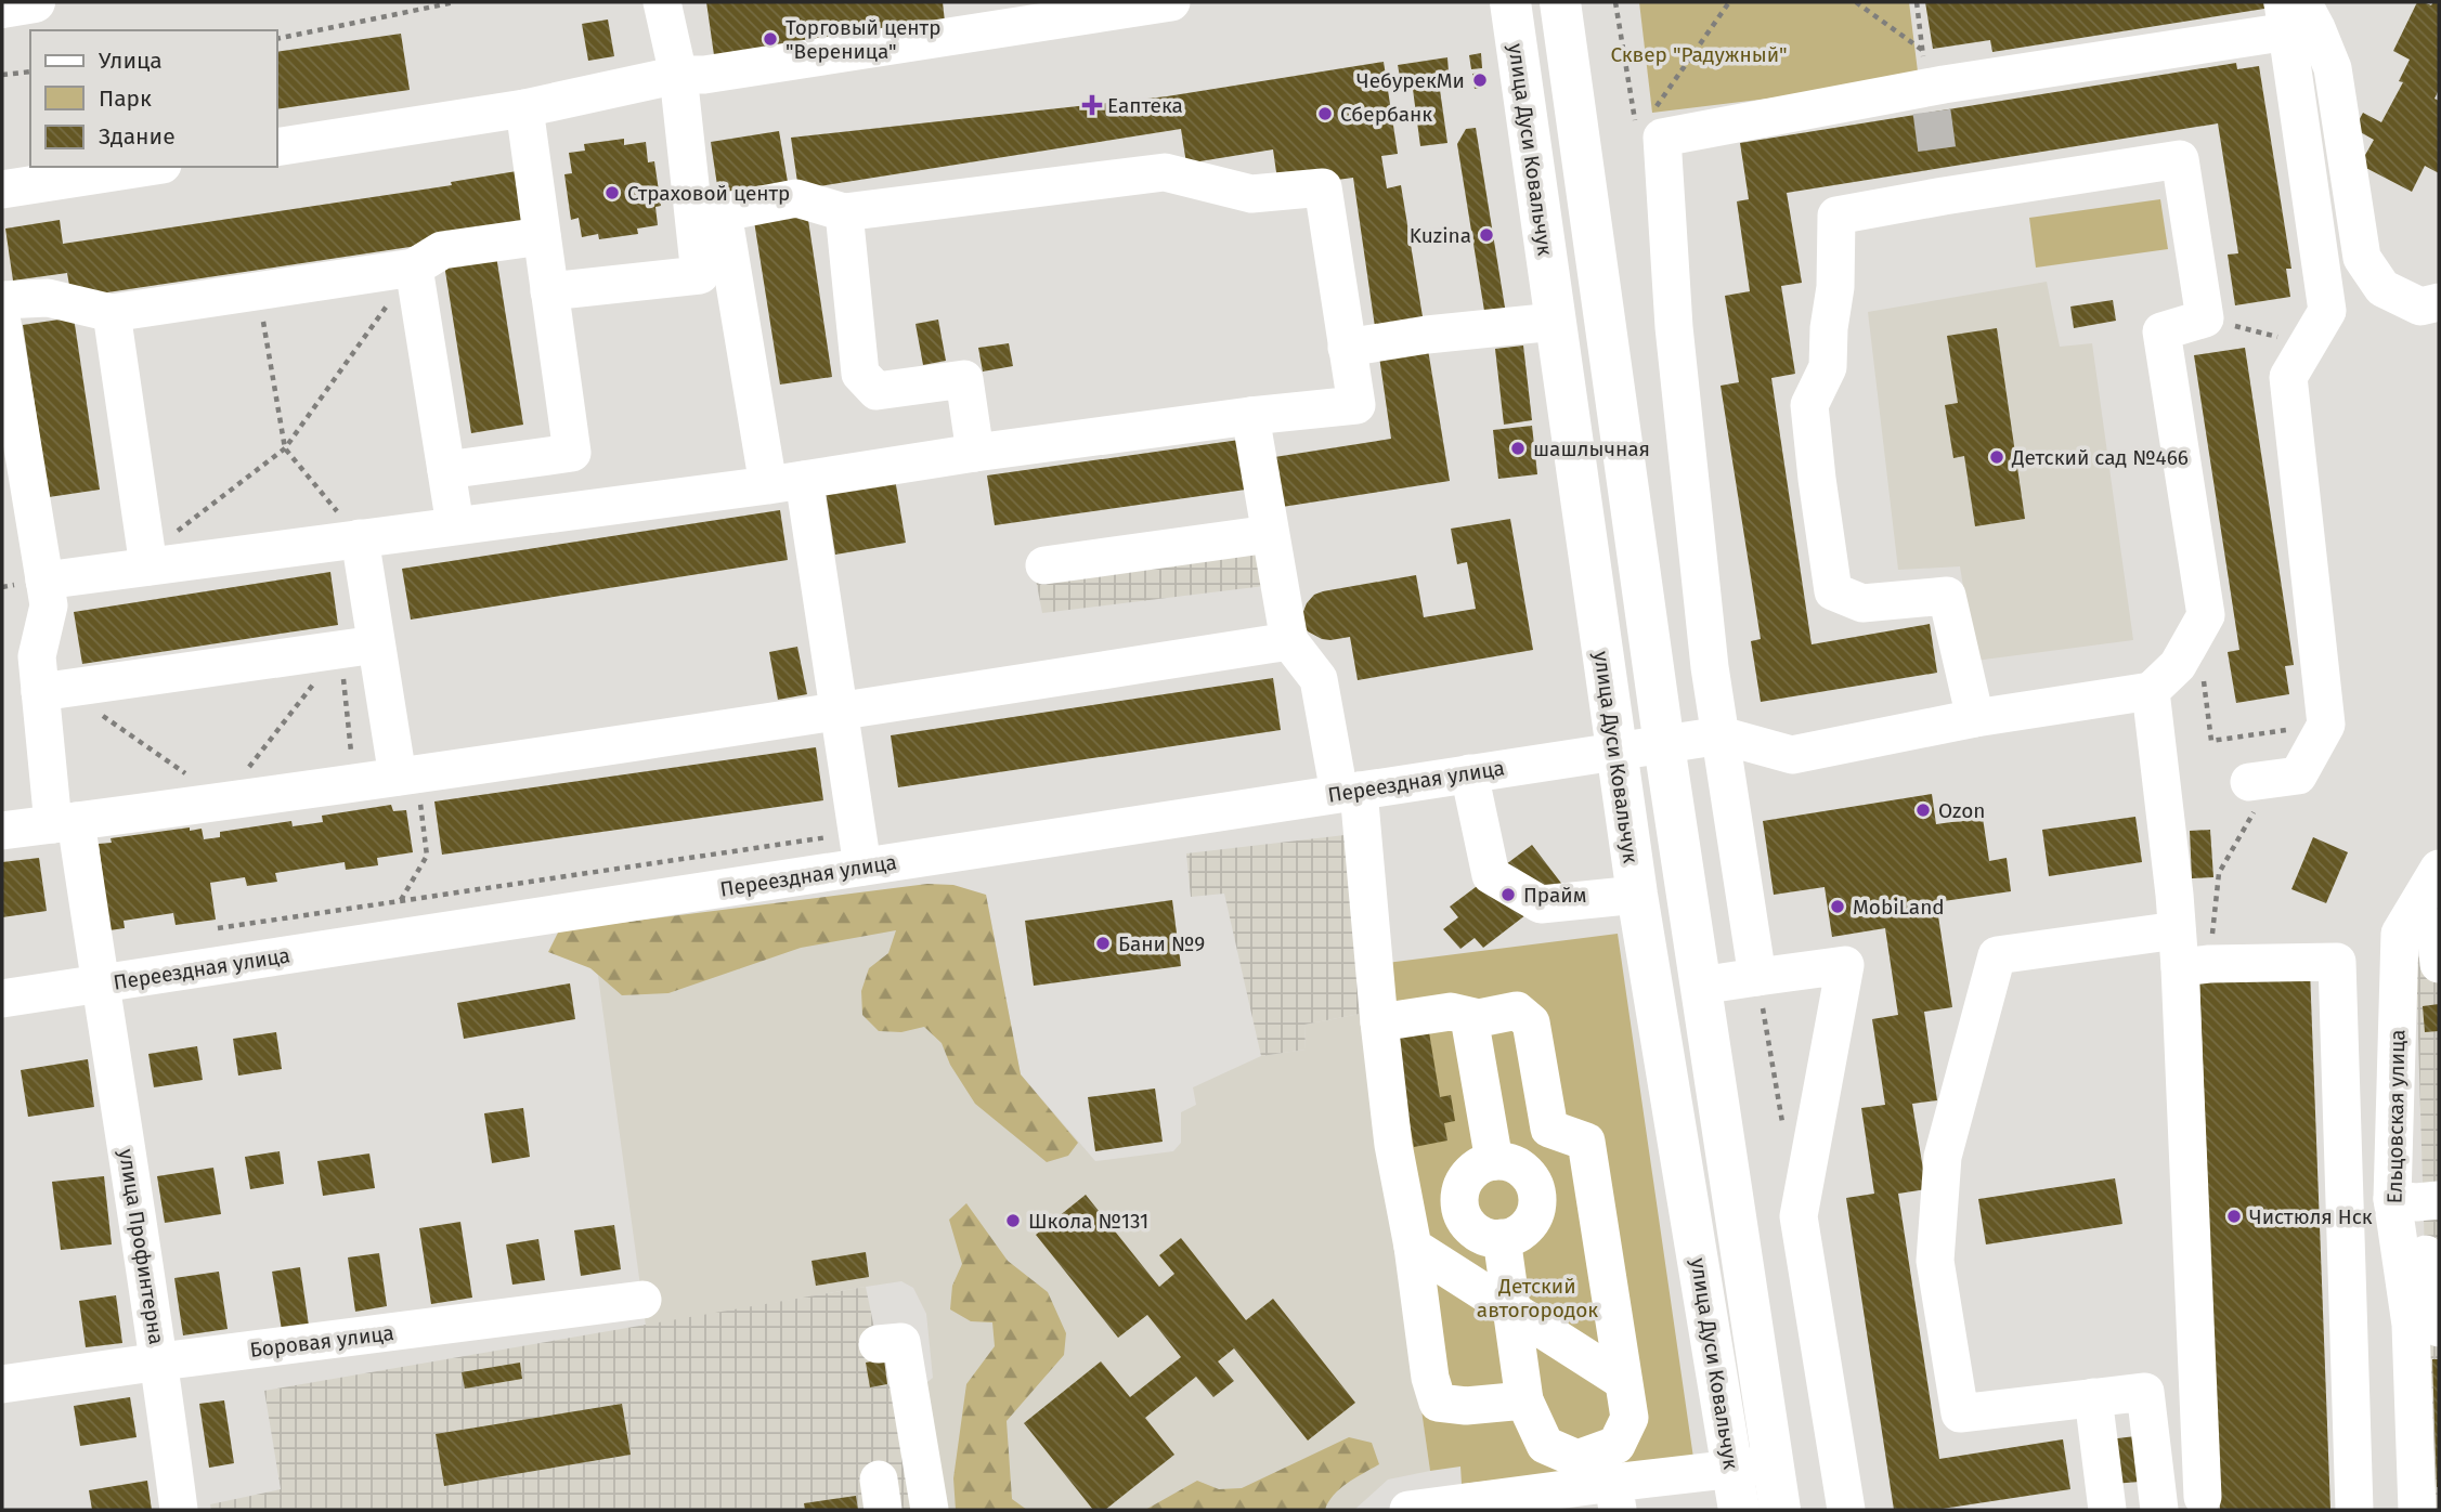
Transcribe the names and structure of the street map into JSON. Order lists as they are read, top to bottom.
{
  "streets": {
    "main road": ["улица Дуси Ковальчук"],
    "street": [
      "Переездная улица",
      "Ельцовская улица",
      "улица Профинтерна",
      "Боровая улица"
    ]
  },
  "crossings": [
    ["улица Дуси Ковальчук", "Переездная улица"],
    ["Переездная улица", "улица Профинтерна"],
    ["улица Профинтерна", "Боровая улица"]
  ],
  "parks": ["Сквер \"Радужный\"", "Детский автогородок"],
  "places": {
    "other": [
      "Торговый центр \"Вереница\"",
      "ЧебурекМи",
      "Сбербанк",
      "Страховой центр",
      "Kuzina",
      "шашлычная",
      "Детский сад №466",
      "Ozon",
      "Прайм",
      "MobiLand",
      "Бани №9",
      "Чистюля Нск",
      "Школа №131"
    ],
    "health": ["Еаптека"]
  },
  "legend": ["Улица", "Парк", "Здание"]
}
